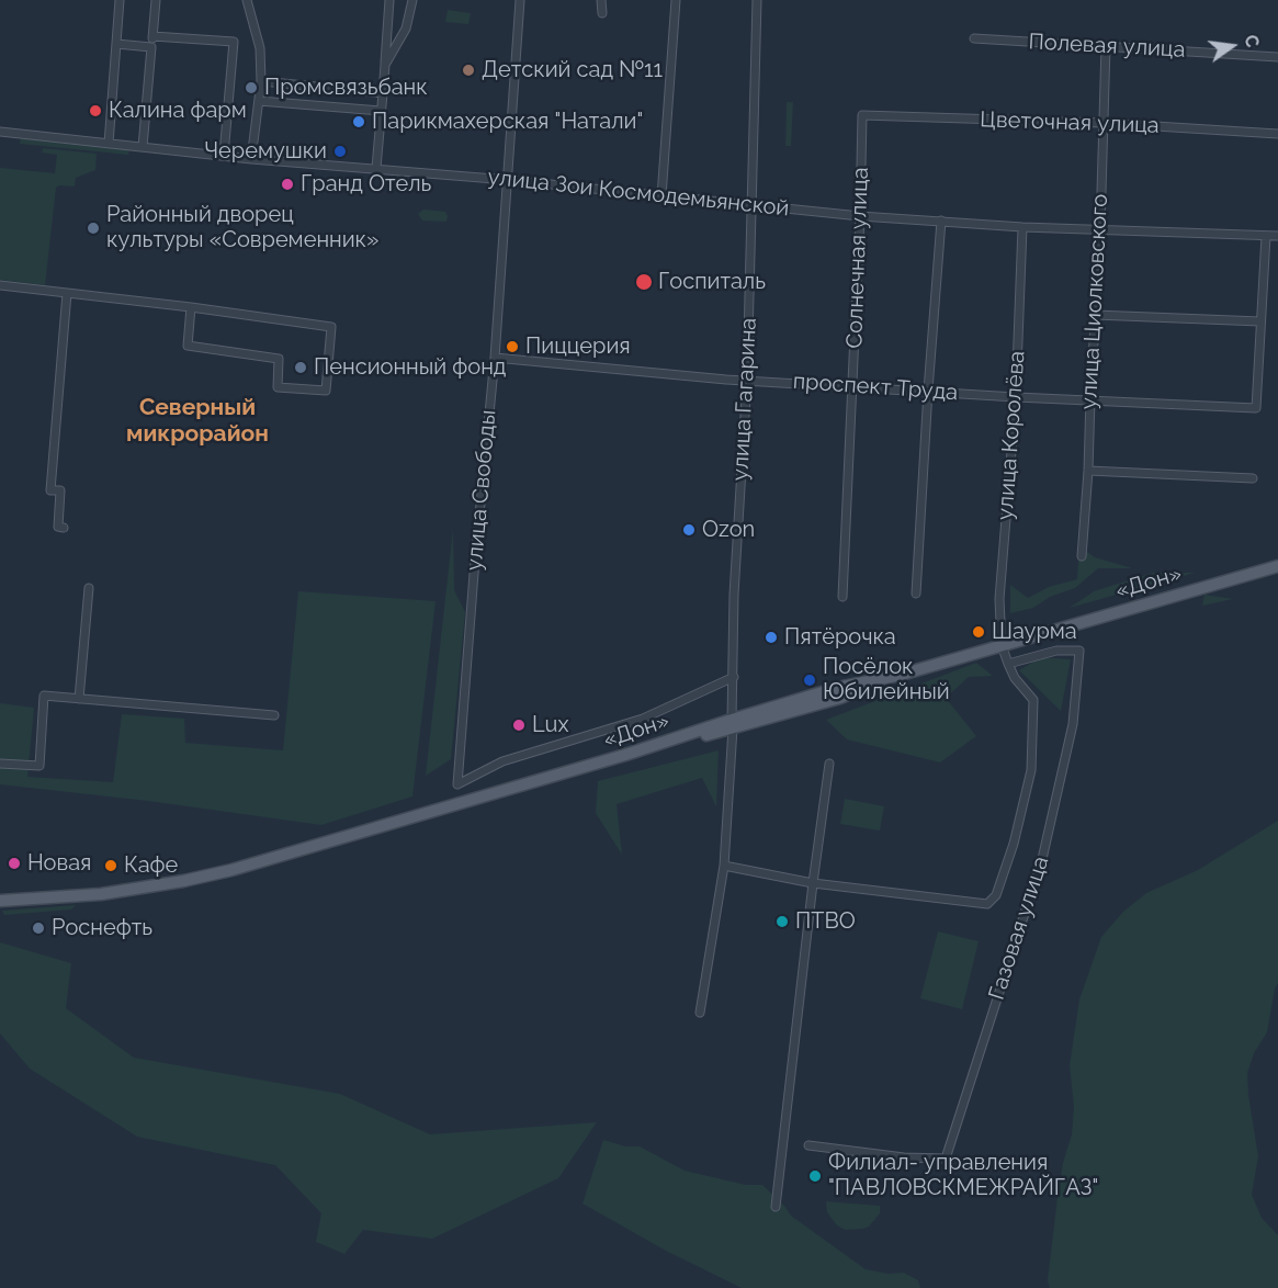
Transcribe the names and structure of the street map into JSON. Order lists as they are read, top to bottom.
{
  "streets": {
    "main road": ["«Дон»"],
    "street": [
      "Полевая улица",
      "Цветочная улица",
      "улица Зои Космодемьянской",
      "Солнечная улица",
      "улица Циолковского",
      "проспект Труда",
      "улица Гагарина",
      "улица Королёва",
      "улица Свободы",
      "Газовая улица"
    ]
  },
  "crossings": [
    ["Полевая улица", "улица Циолковского"],
    ["Цветочная улица", "Солнечная улица"],
    ["Цветочная улица", "улица Циолковского"],
    ["улица Зои Космодемьянской", "Солнечная улица"],
    ["улица Зои Космодемьянской", "улица Циолковского"],
    ["улица Зои Космодемьянской", "улица Гагарина"],
    ["улица Зои Космодемьянской", "улица Королёва"],
    ["улица Зои Космодемьянской", "улица Свободы"],
    ["Солнечная улица", "проспект Труда"],
    ["улица Циолковского", "проспект Труда"],
    ["проспект Труда", "улица Гагарина"],
    ["проспект Труда", "улица Королёва"],
    ["проспект Труда", "улица Свободы"],
    ["улица Гагарина", "улица Свободы"],
    ["улица Гагарина", "«Дон»"],
    ["улица Королёва", "«Дон»"]
  ],
  "districts": ["Северный микрорайон"],
  "places": [
    "Детский сад №11",
    "Промсвязьбанк",
    "Калина фарм",
    "Парикмахерская \"Натали\"",
    "Черемушки",
    "Гранд Отель",
    "Районный дворец культуры «Современник»",
    "Госпиталь",
    "Пиццерия",
    "Пенсионный фонд",
    "Ozon",
    "Шаурма",
    "Пятёрочка",
    "Посёлок Юбилейный",
    "Lux",
    "Новая",
    "Кафе",
    "ПТВО",
    "Роснефть",
    "Филиал- управления \"ПАВЛОВСКМЕЖРАЙГАЗ\""
  ],
  "north": "right"
}
